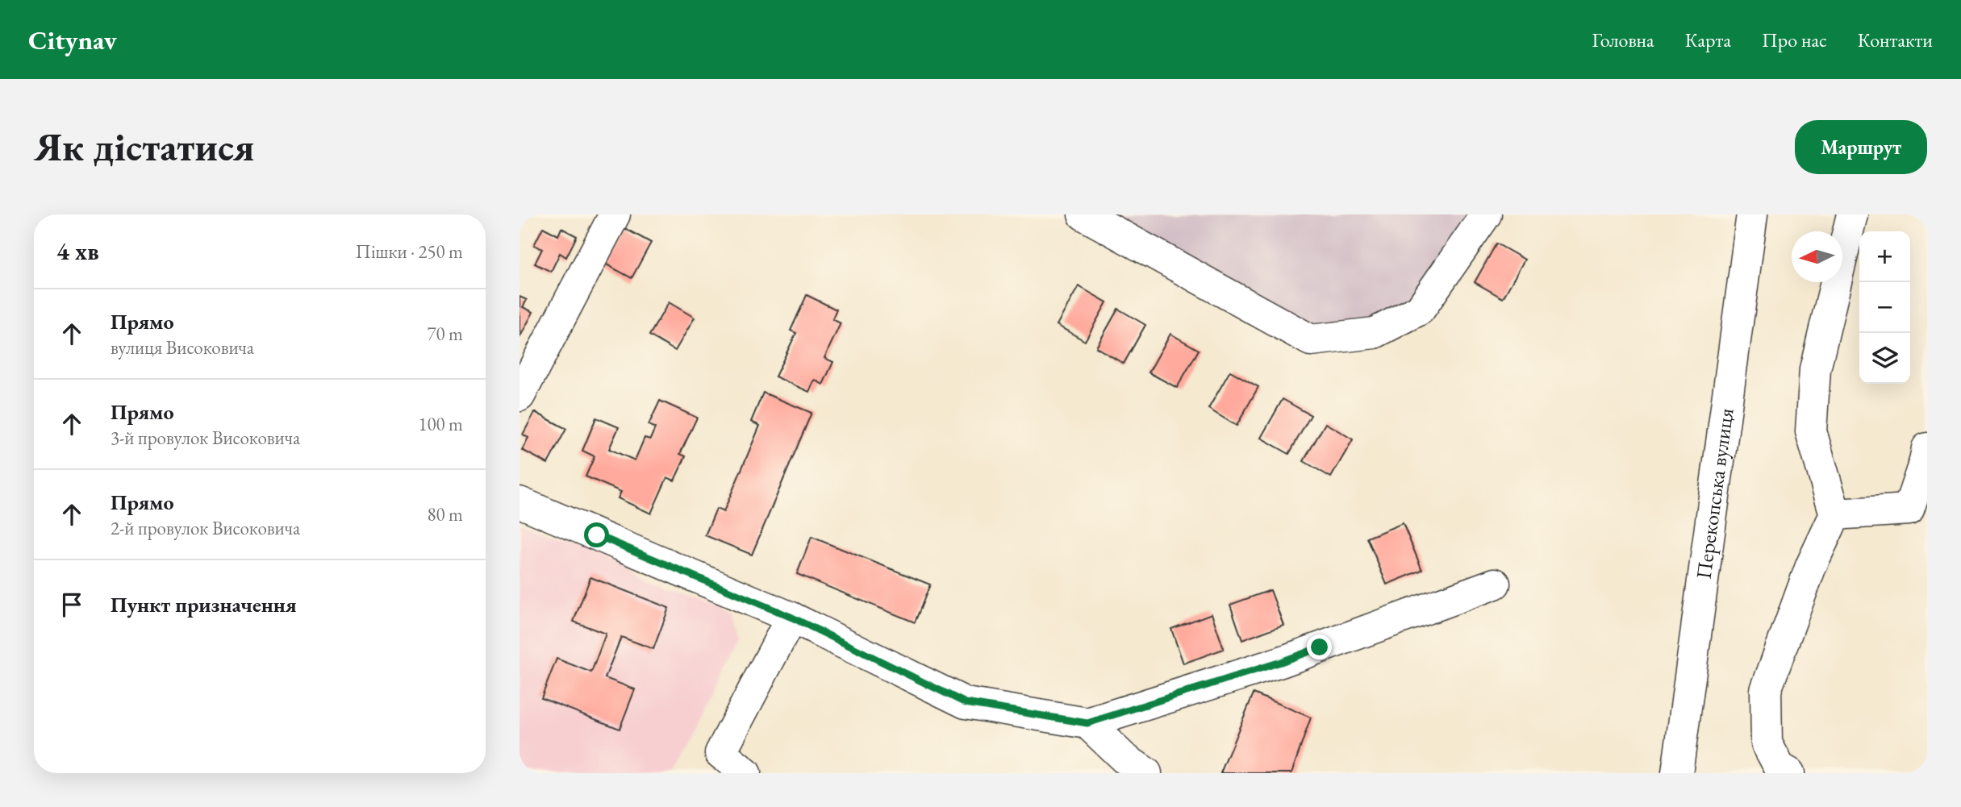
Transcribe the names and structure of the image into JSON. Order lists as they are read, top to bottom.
{
  "streets": {
    "street": ["Перекопська вулиця"]
  },
  "north": "left",
  "page": {
    "header": "Citynav",
    "nav": [
      "Головна",
      "Карта",
      "Про нас",
      "Контакти"
    ],
    "buttons": "Маршрут",
    "title": "Як дістатися",
    "heading": ["4 хв", "Пішки · 250 m"],
    "map_buttons": ["+", "−"],
    "list": [
      ["Прямо", "вулиця Високовича", "70 m"],
      ["Прямо", "3-й провулок Високовича", "100 m"],
      ["Прямо", "2-й провулок Високовича", "80 m"],
      "Пункт призначення"
    ]
  }
}
